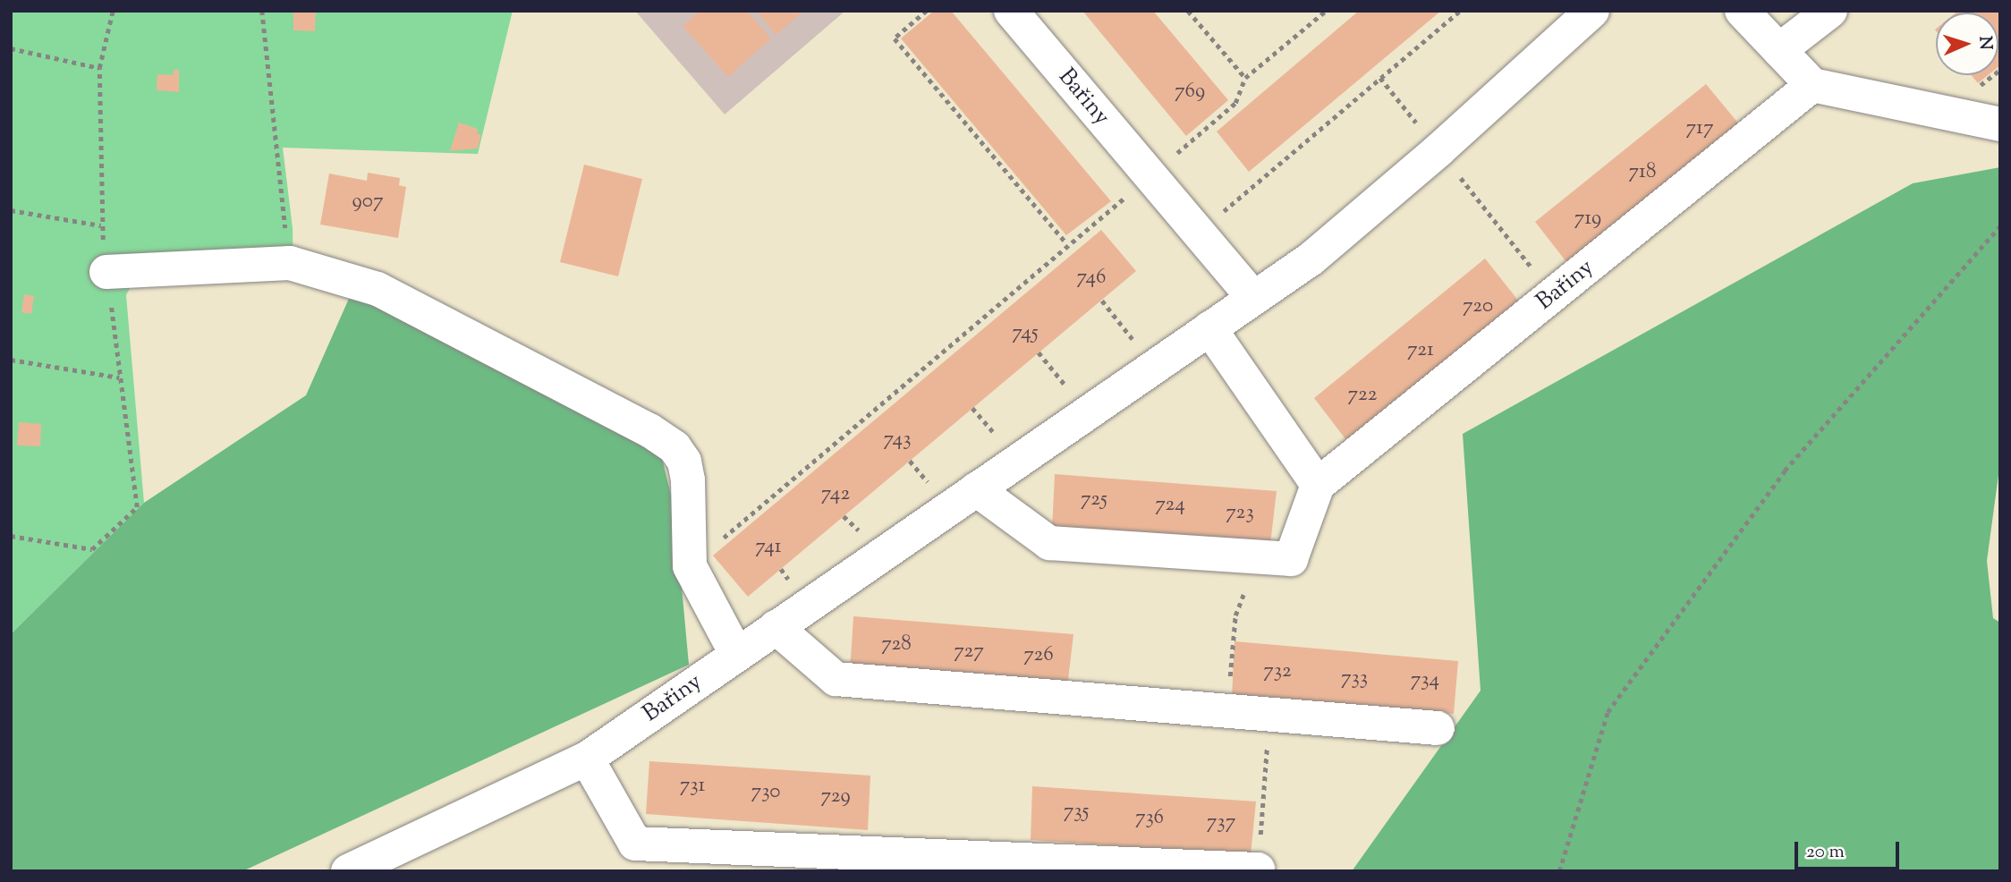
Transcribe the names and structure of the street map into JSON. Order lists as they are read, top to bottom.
{
  "streets": {
    "street": ["Bařiny"]
  },
  "house_numbers": [
    "769",
    "717",
    "718",
    "907",
    "719",
    "746",
    "720",
    "745",
    "721",
    "722",
    "743",
    "742",
    "725",
    "724",
    "723",
    "741",
    "728",
    "727",
    "726",
    "732",
    "733",
    "734",
    "731",
    "730",
    "729",
    "735",
    "736",
    "737"
  ],
  "scale_bar": "20 m",
  "north": "right"
}
